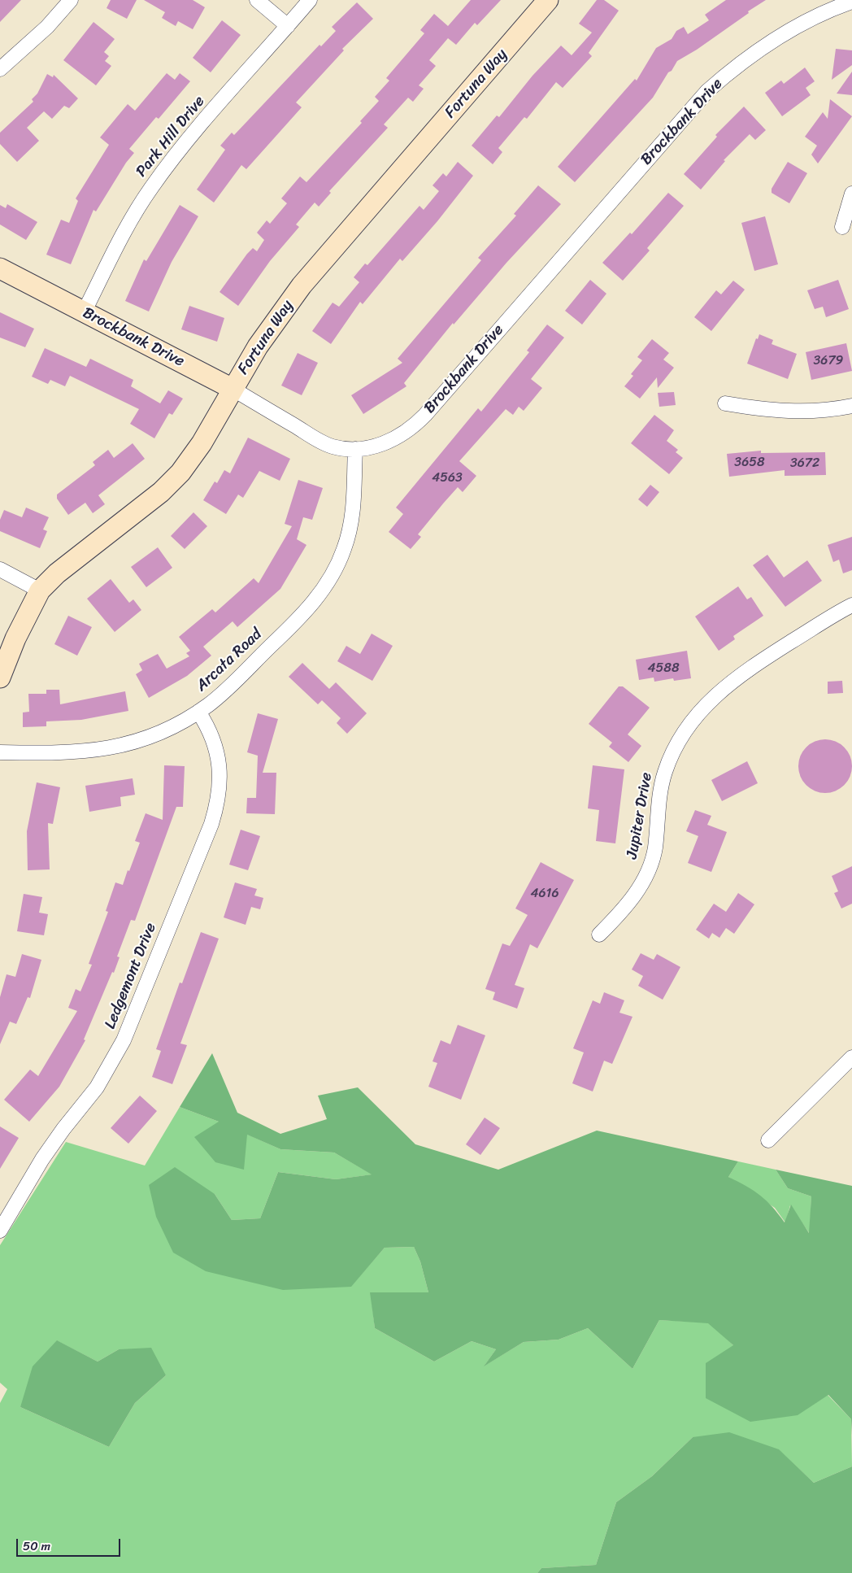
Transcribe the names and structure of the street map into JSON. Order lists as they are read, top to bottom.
{
  "streets": {
    "street": [
      "Fortuna Way",
      "Brockbank Drive",
      "Park Hill Drive",
      "Arcata Road",
      "Jupiter Drive",
      "Ledgemont Drive"
    ]
  },
  "crossings": [
    ["Fortuna Way", "Brockbank Drive"],
    ["Brockbank Drive", "Park Hill Drive"],
    ["Brockbank Drive", "Arcata Road"],
    ["Arcata Road", "Ledgemont Drive"]
  ],
  "house_numbers": [
    "3679",
    "3658",
    "3672",
    "4563",
    "4588",
    "4616"
  ],
  "scale_bar": "50 m"
}
